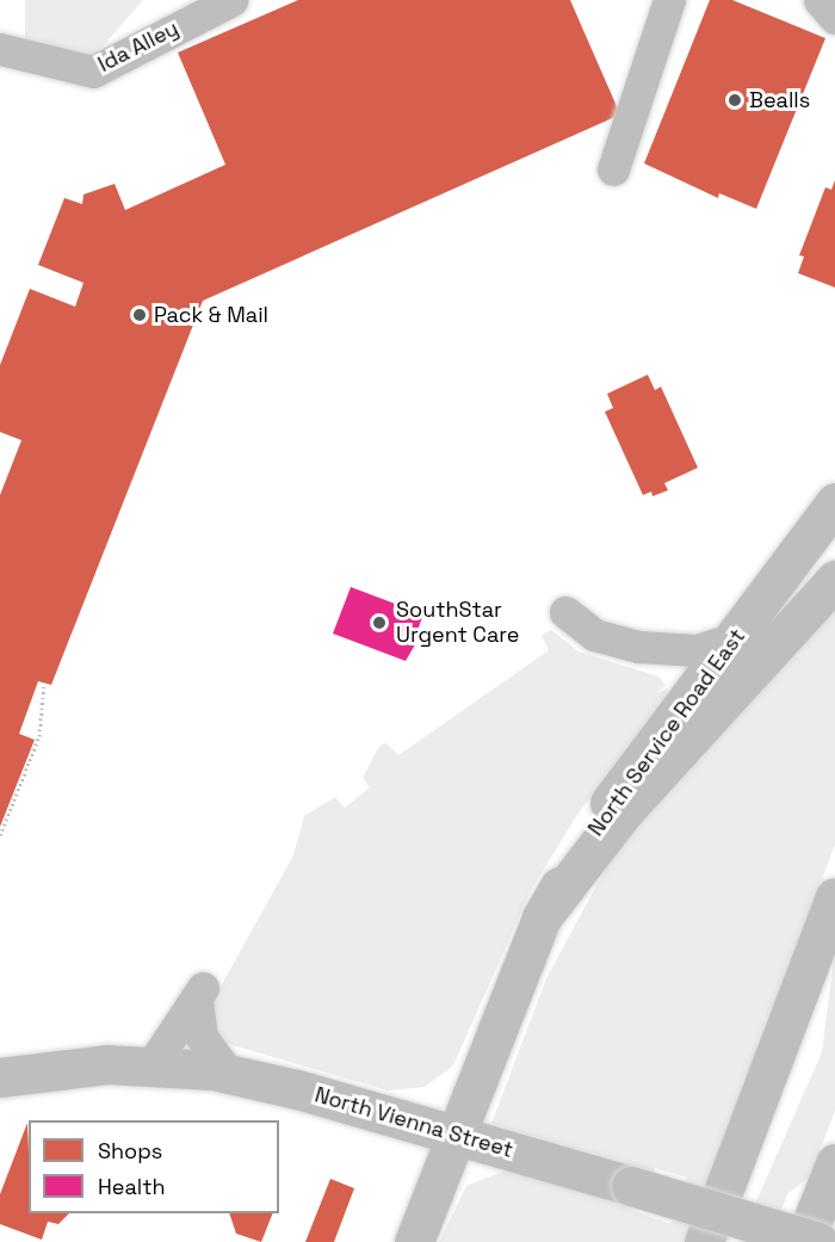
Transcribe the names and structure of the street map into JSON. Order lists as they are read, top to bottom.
{
  "streets": {
    "main road": ["North Service Road East", "North Vienna Street"],
    "lane": ["Ida Alley"]
  },
  "crossings": [
    ["North Service Road East", "North Vienna Street"]
  ],
  "places": ["Bealls", "Pack & Mail", "SouthStar Urgent Care"],
  "legend": ["Shops", "Health"]
}
